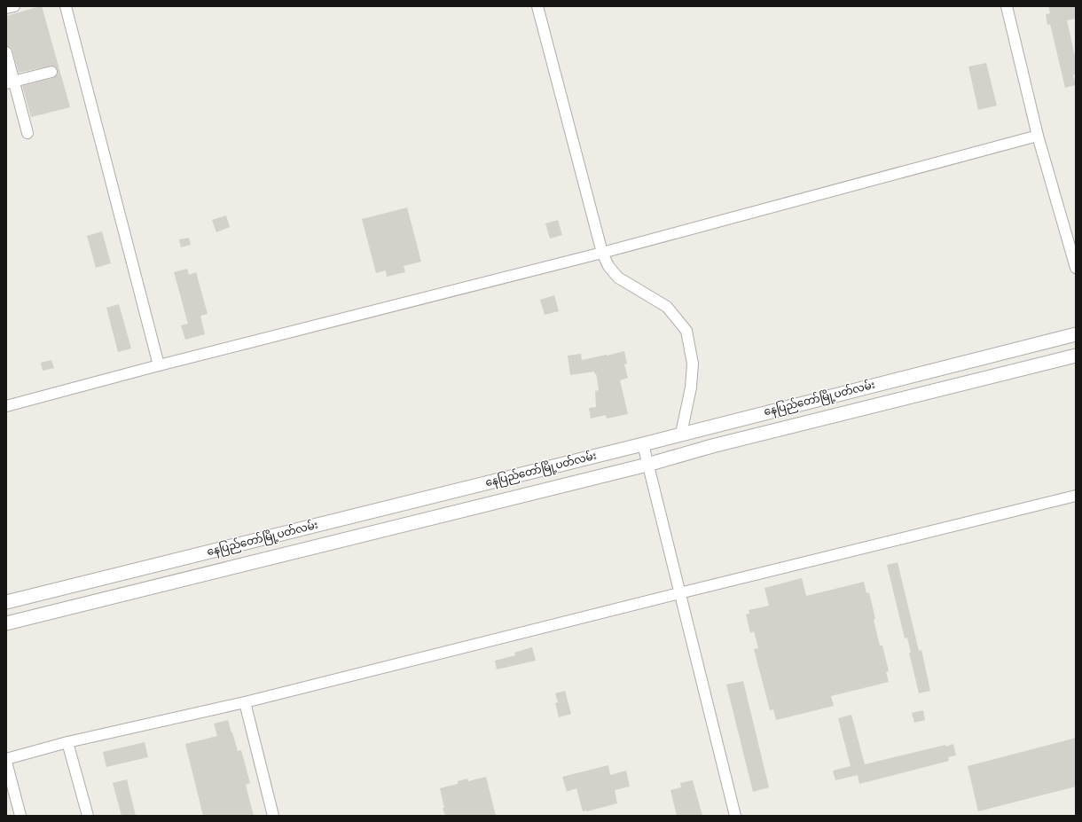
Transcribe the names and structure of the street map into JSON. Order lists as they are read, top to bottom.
{
  "streets": {
    "main road": ["နေပြည်တော်မြို့ပတ်လမ်း"]
  }
}
